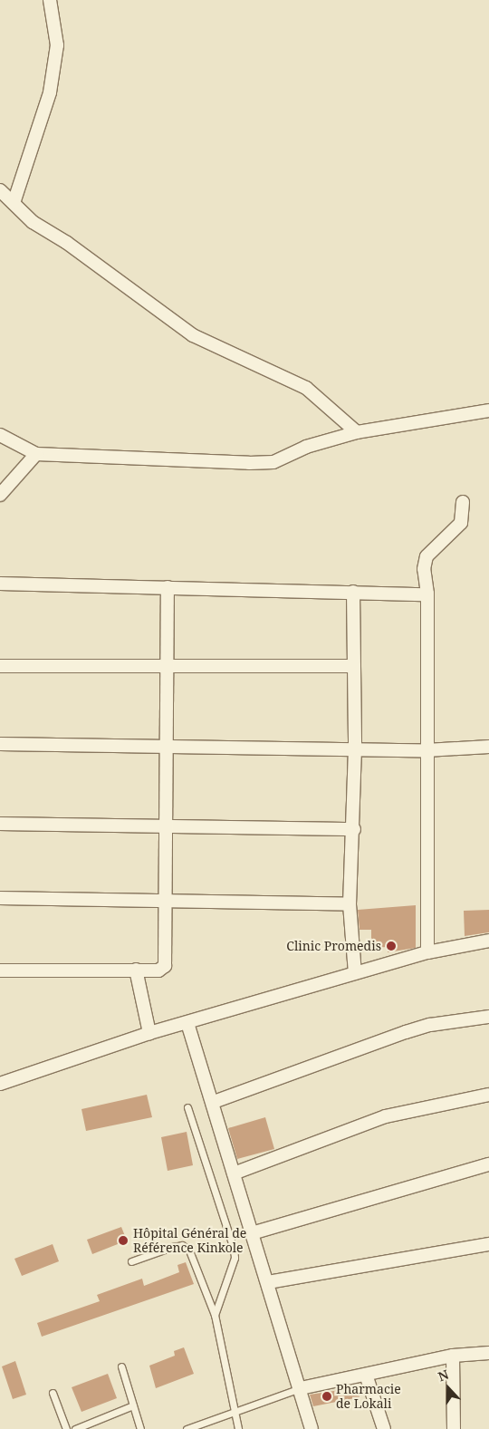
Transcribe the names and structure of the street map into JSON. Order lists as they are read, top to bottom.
{
  "places": ["Clinic Promedis", "Hôpital Général de Référence Kinkole", "Pharmacie de Lokali"],
  "north": "top"
}
